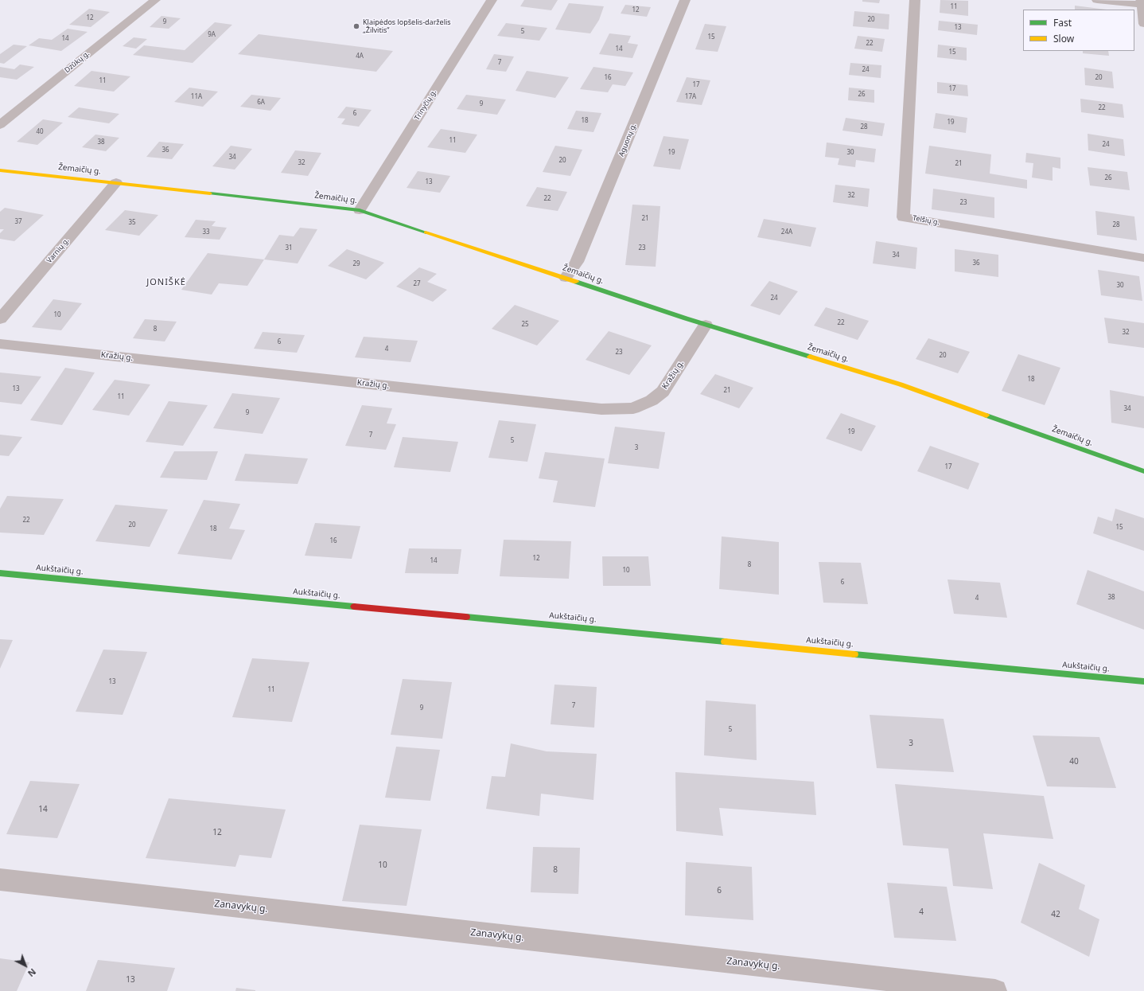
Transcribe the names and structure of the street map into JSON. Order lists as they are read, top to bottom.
{
  "streets": {
    "street": [
      "Dzūkų g.",
      "Trinyčių g.",
      "Aguonų g.",
      "Žemaičių g.",
      "Telšių g.",
      "Varnių g.",
      "Kražių g.",
      "Aukštaičių g.",
      "Zanavykų g."
    ]
  },
  "crossings": [
    ["Trinyčių g.", "Žemaičių g."],
    ["Aguonų g.", "Žemaičių g."],
    ["Žemaičių g.", "Varnių g."],
    ["Žemaičių g.", "Kražių g."]
  ],
  "districts": ["JONIŠKĖ"],
  "places": ["Klaipėdos lopšelis-darželis „Žilvitis“"],
  "house_numbers": [
    "11",
    "12",
    "12",
    "20",
    "9",
    "13",
    "5",
    "9A",
    "15",
    "14",
    "22",
    "14",
    "15",
    "4A",
    "7",
    "24",
    "16",
    "20",
    "11",
    "17",
    "17",
    "26",
    "11A",
    "17A",
    "6A",
    "9",
    "22",
    "6",
    "18",
    "19",
    "28",
    "40",
    "11",
    "38",
    "24",
    "36",
    "19",
    "30",
    "34",
    "20",
    "32",
    "21",
    "26",
    "13",
    "32",
    "22",
    "23",
    "21",
    "37",
    "35",
    "28",
    "33",
    "24A",
    "31",
    "23",
    "34",
    "36",
    "29",
    "27",
    "30",
    "24",
    "10",
    "22",
    "25",
    "8",
    "32",
    "6",
    "4",
    "23",
    "20",
    "18",
    "13",
    "21",
    "11",
    "34",
    "9",
    "19",
    "7",
    "5",
    "3",
    "17",
    "22",
    "20",
    "15",
    "18",
    "16",
    "12",
    "14",
    "8",
    "10",
    "6",
    "38",
    "4",
    "13",
    "11",
    "7",
    "9",
    "5",
    "3",
    "40",
    "14",
    "12",
    "10",
    "8",
    "6",
    "4",
    "42",
    "13"
  ],
  "legend": ["Fast", "Slow"],
  "north": "bottom right"
}
